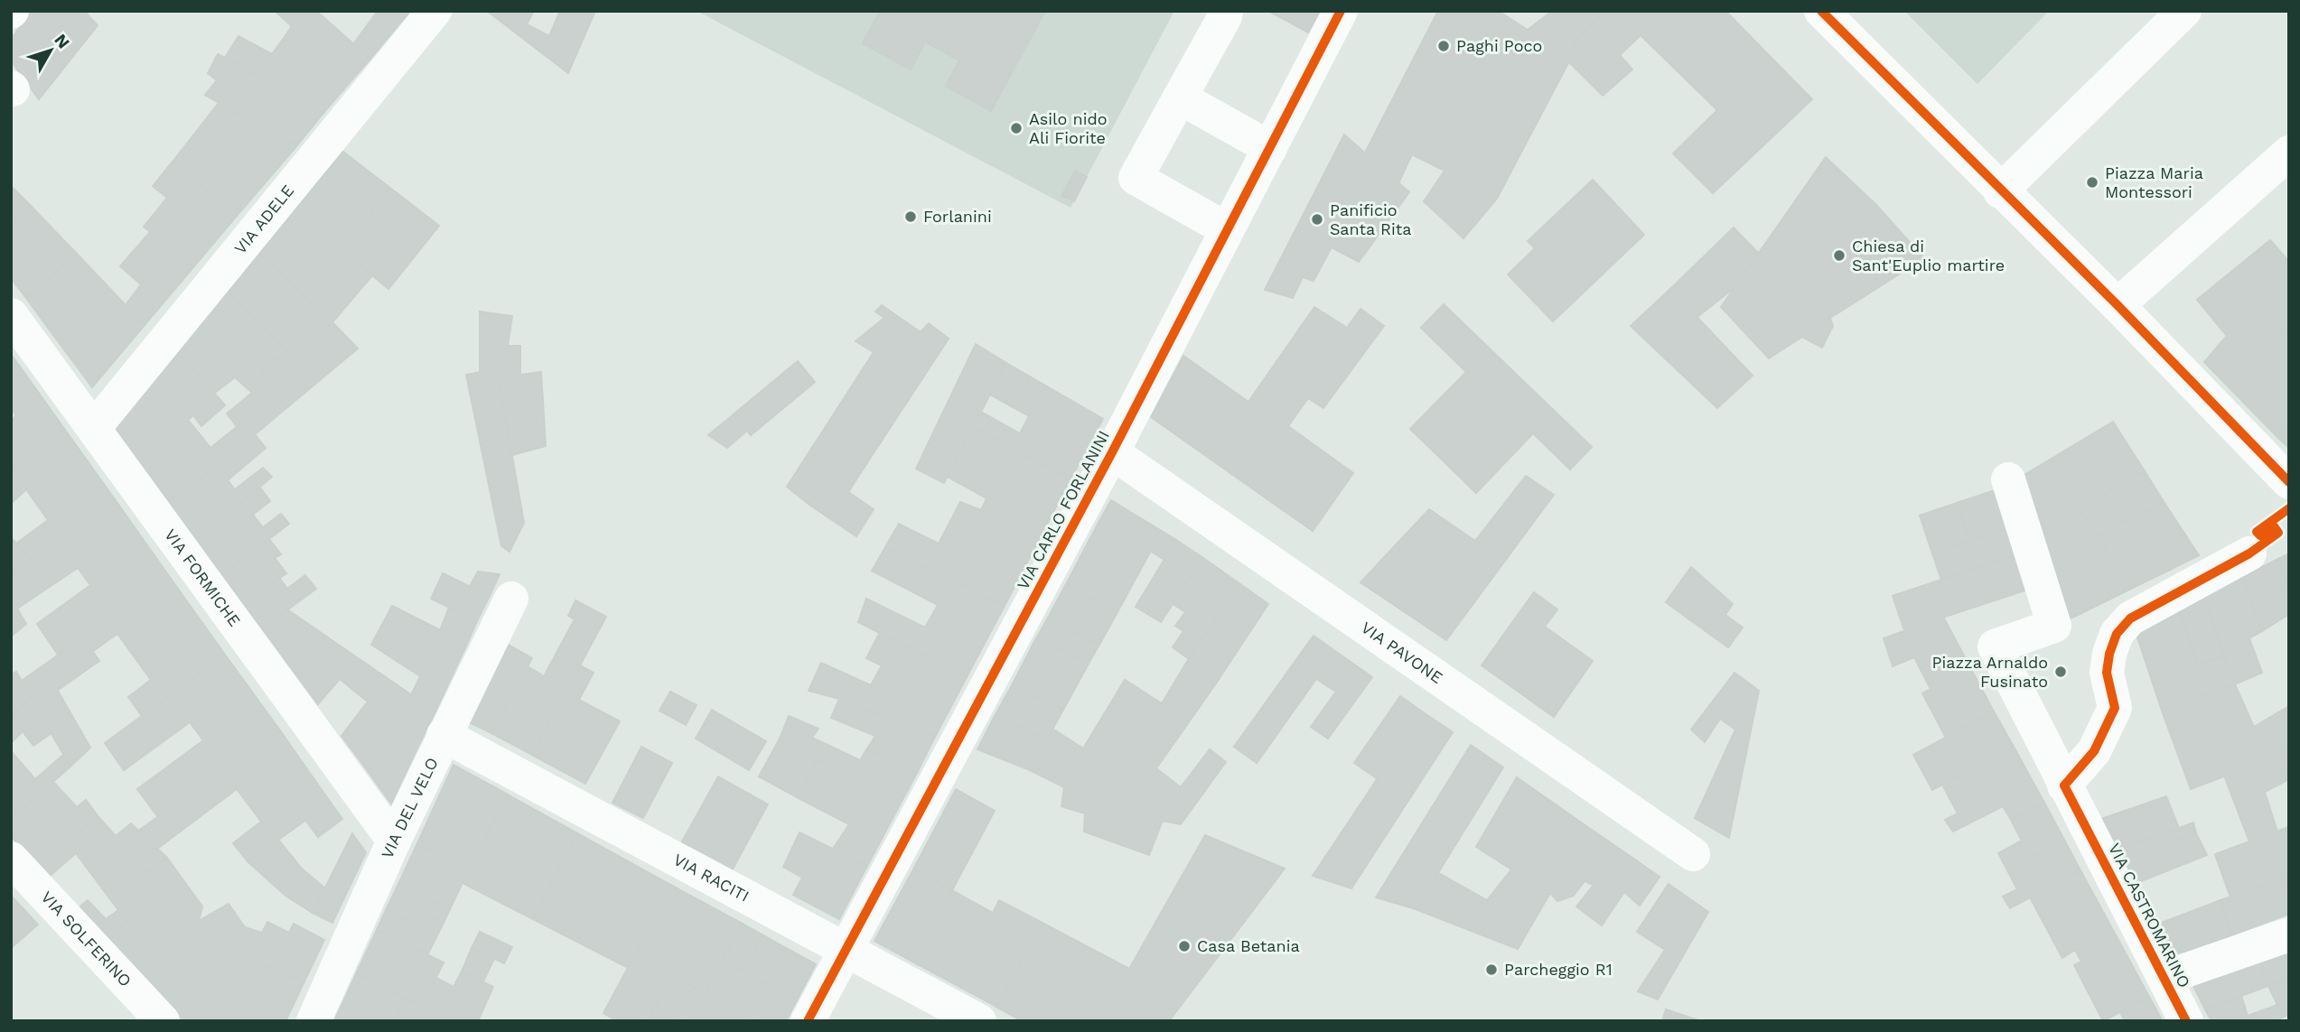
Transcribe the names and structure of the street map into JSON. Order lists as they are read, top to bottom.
{
  "streets": {
    "street": [
      "VIA ADELE",
      "VIA CARLO FORLANINI",
      "VIA FORMICHE",
      "VIA PAVONE",
      "VIA DEL VELO",
      "VIA RACITI",
      "VIA CASTROMARINO",
      "VIA SOLFERINO"
    ]
  },
  "crossings": [
    ["VIA ADELE", "VIA FORMICHE"],
    ["VIA CARLO FORLANINI", "VIA PAVONE"],
    ["VIA CARLO FORLANINI", "VIA RACITI"],
    ["VIA FORMICHE", "VIA DEL VELO"],
    ["VIA DEL VELO", "VIA RACITI"]
  ],
  "places": [
    "Paghi Poco",
    "Asilo nido Ali Fiorite",
    "Piazza Maria Montessori",
    "Forlanini",
    "Panificio Santa Rita",
    "Chiesa di Sant'Euplio martire",
    "Piazza Arnaldo Fusinato",
    "Casa Betania",
    "Parcheggio R1"
  ],
  "north": "top right"
}
